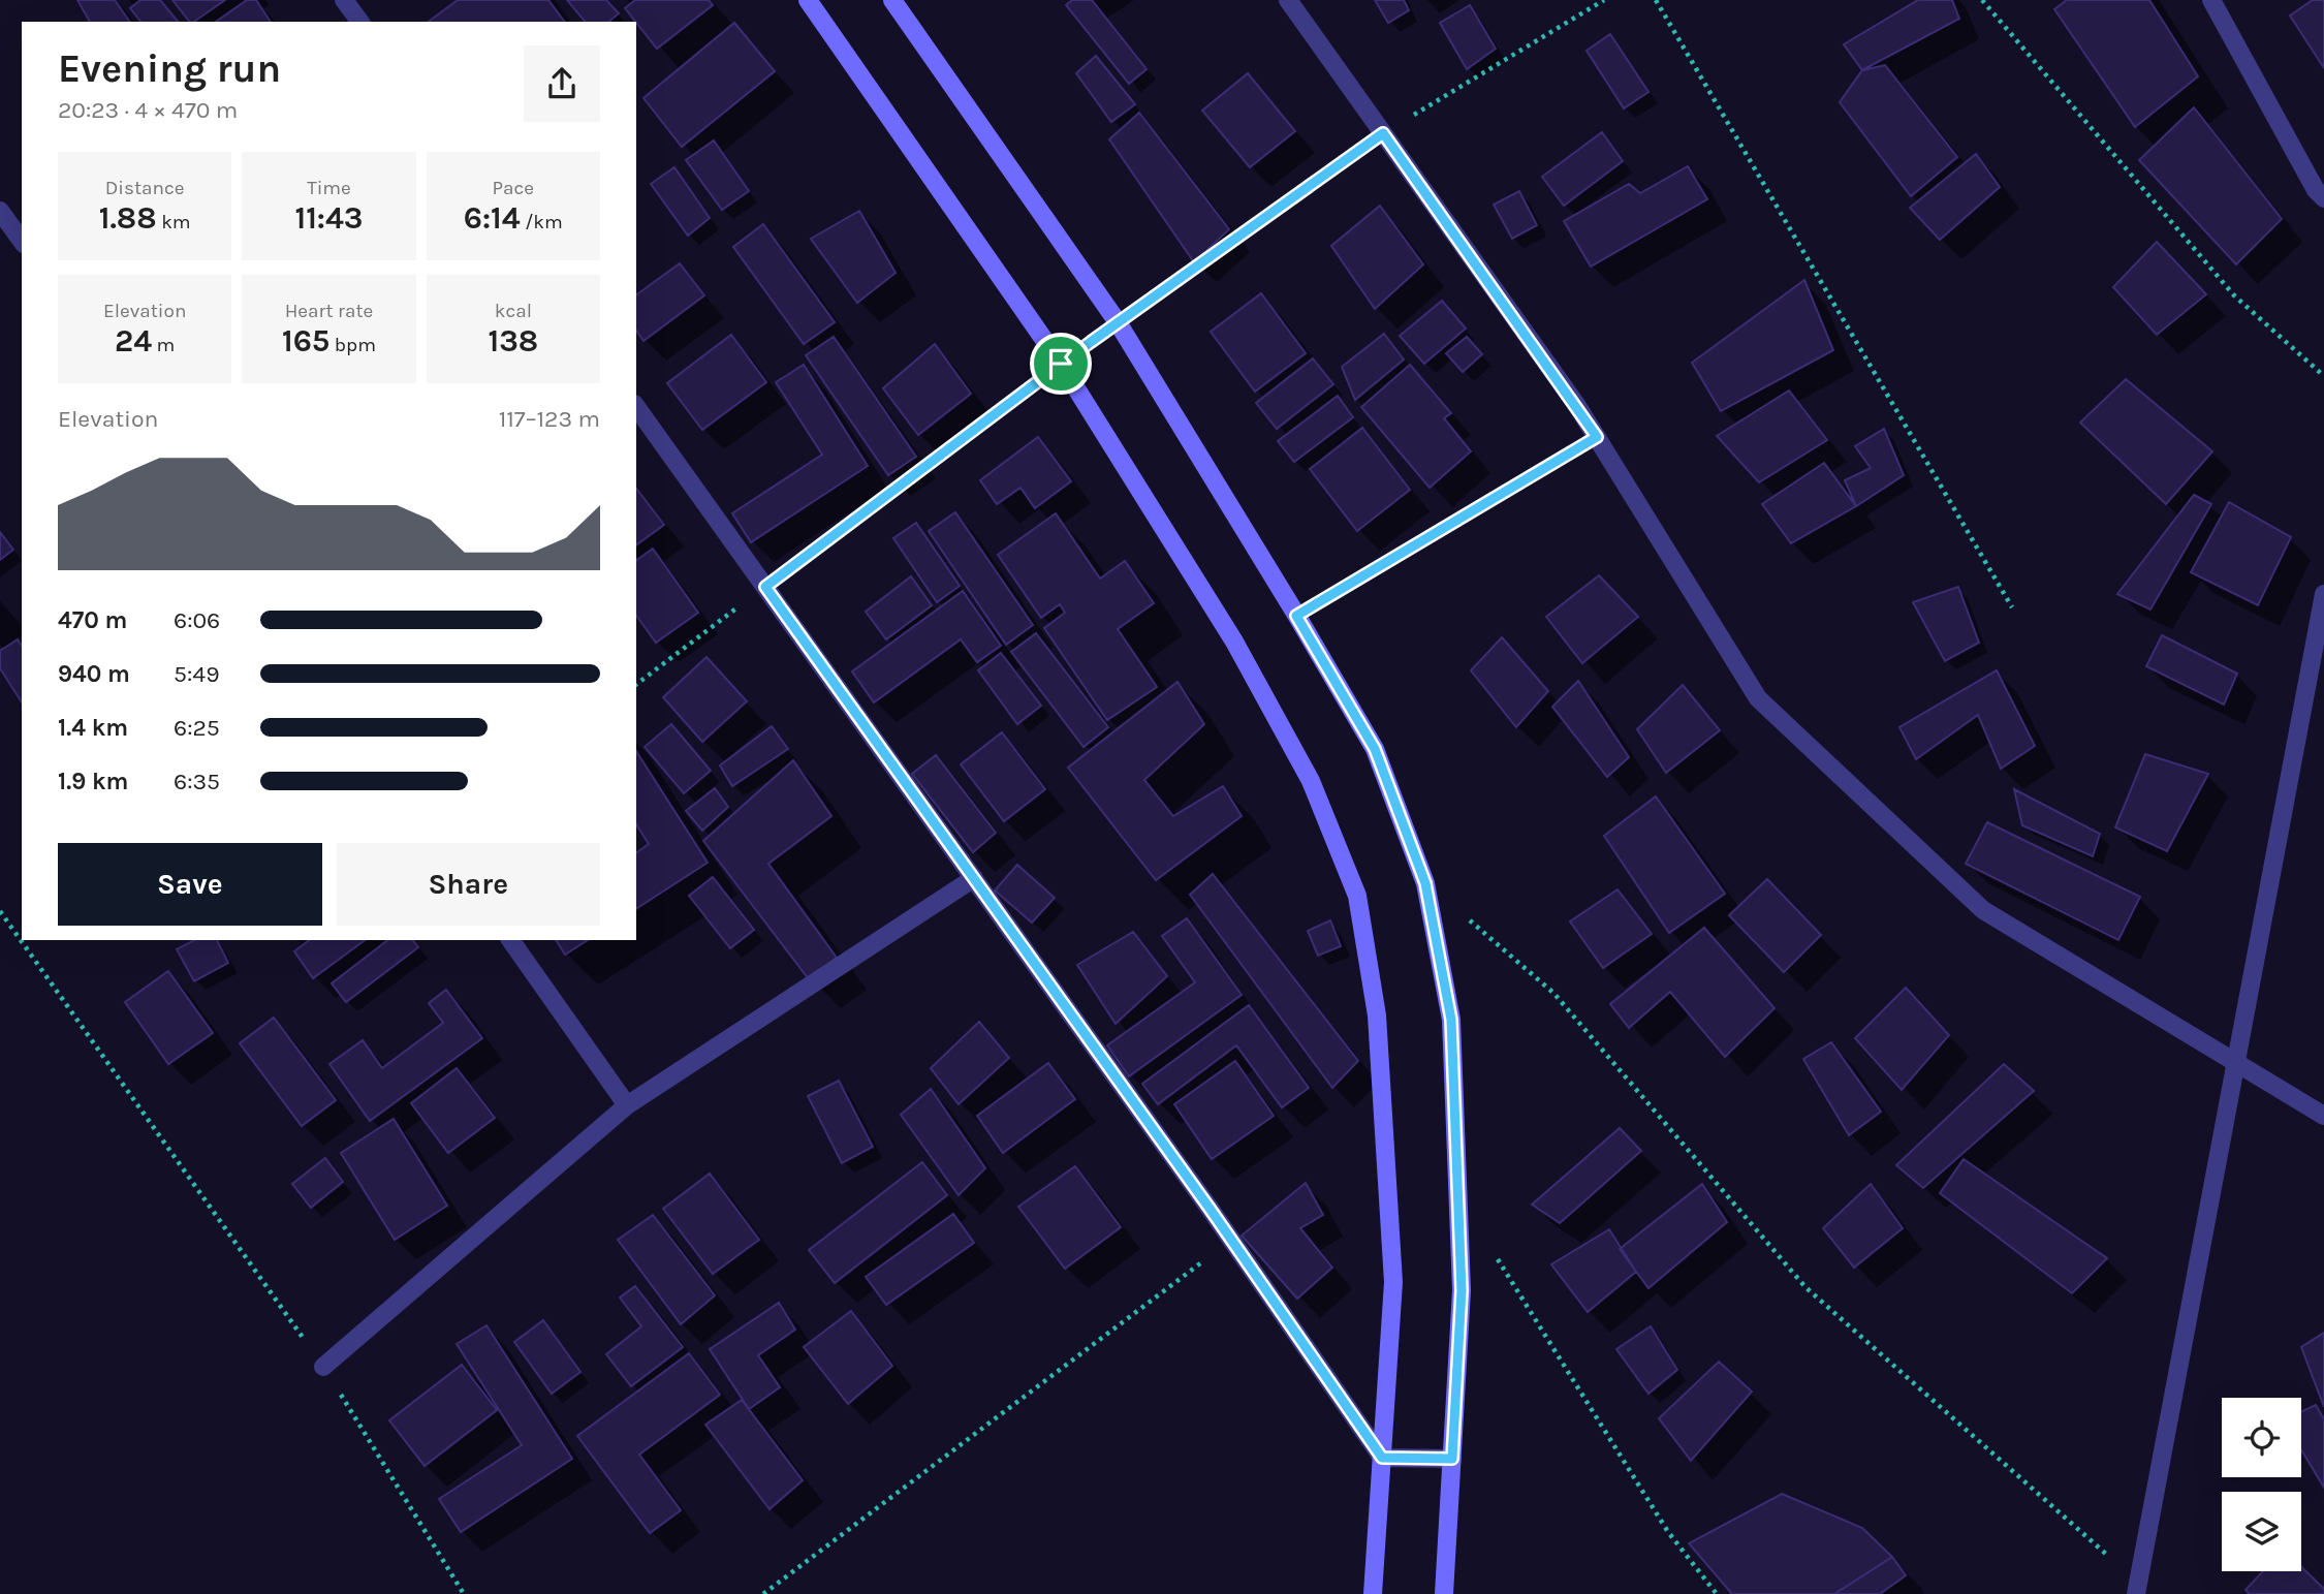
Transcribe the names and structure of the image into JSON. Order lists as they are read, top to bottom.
{
  "page": {
    "heading": ["Evening run", "20:23 · 4 × 470 m"],
    "stats": [
      ["Distance", "1.88 km"],
      ["Time", "11:43"],
      ["Pace", "6:14 /km"],
      ["Elevation", "24 m"],
      ["Heart rate", "165 bpm"],
      ["kcal", "138"]
    ],
    "chart": ["Elevation", "117–123 m"],
    "list": [
      {
        "name": "470 m",
        "note": "6:06"
      },
      {
        "name": "940 m",
        "note": "5:49"
      },
      {
        "name": "1.4 km",
        "note": "6:25"
      },
      {
        "name": "1.9 km",
        "note": "6:35"
      }
    ],
    "buttons": ["Save", "Share"]
  }
}
